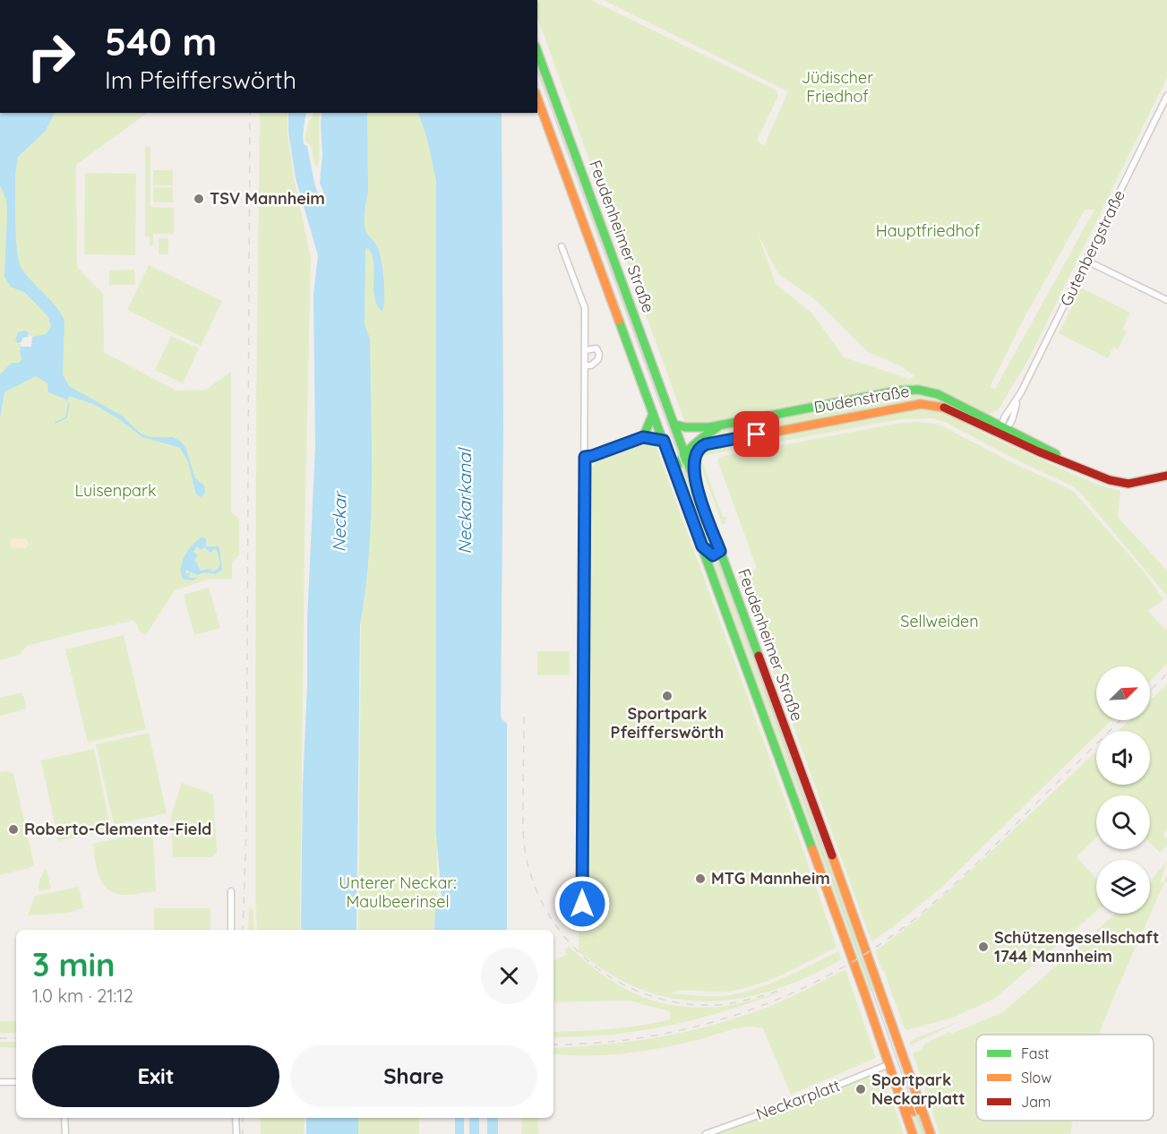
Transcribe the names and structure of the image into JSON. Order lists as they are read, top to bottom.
{
  "streets": {
    "main road": ["Feudenheimer Straße", "Dudenstraße"],
    "street": ["Gutenbergstraße", "Neckarplatt"]
  },
  "crossings": [
    ["Feudenheimer Straße", "Dudenstraße"],
    ["Feudenheimer Straße", "Neckarplatt"],
    ["Gutenbergstraße", "Dudenstraße"]
  ],
  "water": ["Neckarkanal", "Neckar"],
  "parks": [
    "Jüdischer Friedhof",
    "Hauptfriedhof",
    "Luisenpark",
    "Sellweiden",
    "Unterer Neckar: Maulbeerinsel"
  ],
  "places": [
    "TSV Mannheim",
    "Sportpark Pfeifferswörth",
    "Roberto-Clemente-Field",
    "MTG Mannheim",
    "Schützengesellschaft 1744 Mannheim",
    "Sportpark Neckarplatt"
  ],
  "legend": ["Fast", "Slow", "Jam"],
  "north": "top right",
  "page": {
    "turn": ["540 m", "Im Pfeifferswörth"],
    "heading": ["3 min", "1.0 km · 21:12"],
    "buttons": ["Exit", "Share"]
  }
}
